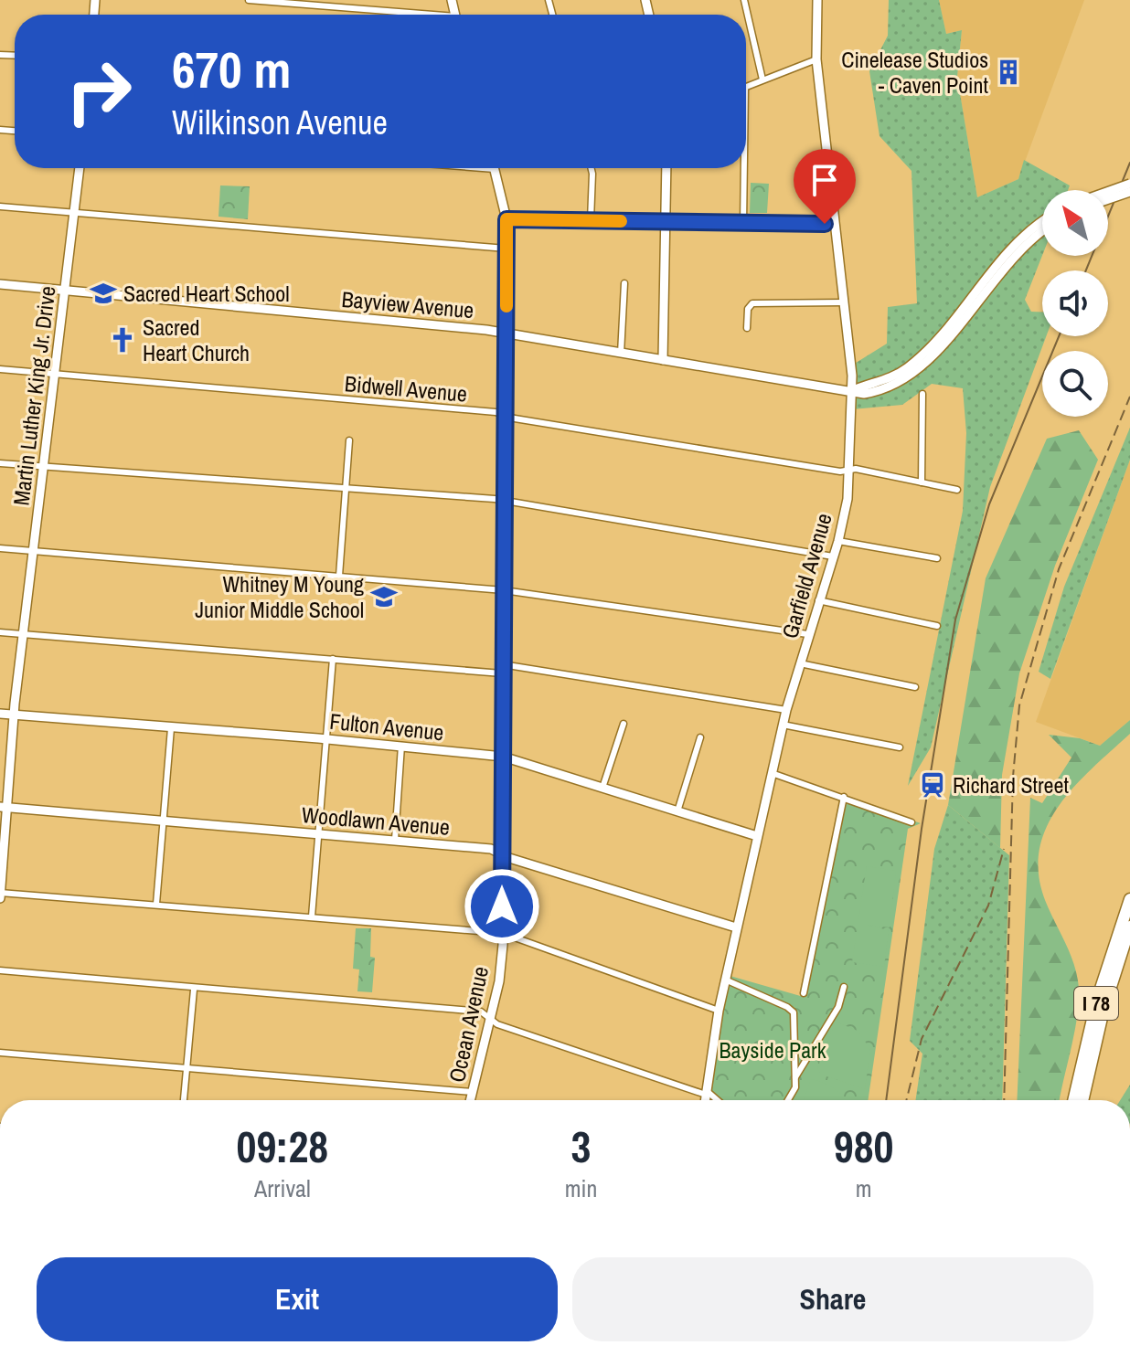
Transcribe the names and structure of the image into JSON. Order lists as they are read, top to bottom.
{
  "streets": {
    "highway": ["I 78"],
    "street": [
      "Bayview Avenue",
      "Bidwell Avenue",
      "Martin Luther King Jr. Drive",
      "Garfield Avenue",
      "Fulton Avenue",
      "Woodlawn Avenue",
      "Ocean Avenue"
    ]
  },
  "crossings": [
    ["Bayview Avenue", "Martin Luther King Jr. Drive"],
    ["Bayview Avenue", "Garfield Avenue"],
    ["Bayview Avenue", "Ocean Avenue"],
    ["Bidwell Avenue", "Martin Luther King Jr. Drive"],
    ["Bidwell Avenue", "Garfield Avenue"],
    ["Bidwell Avenue", "Ocean Avenue"],
    ["Martin Luther King Jr. Drive", "Fulton Avenue"],
    ["Martin Luther King Jr. Drive", "Woodlawn Avenue"],
    ["Garfield Avenue", "Fulton Avenue"],
    ["Garfield Avenue", "Woodlawn Avenue"],
    ["Fulton Avenue", "Ocean Avenue"],
    ["Woodlawn Avenue", "Ocean Avenue"]
  ],
  "parks": ["Bayside Park"],
  "places": {
    "building": ["Cinelease Studios - Caven Point"],
    "school or university": ["Sacred Heart School", "Whitney M Young Junior Middle School"],
    "church": ["Sacred Heart Church"],
    "station": ["Richard Street"]
  },
  "north": "top left",
  "page": {
    "turn": ["670 m", "Wilkinson Avenue"],
    "eta": [
      "09:28",
      "Arrival",
      "3",
      "min",
      "980",
      "m"
    ],
    "buttons": ["Exit", "Share"]
  }
}
